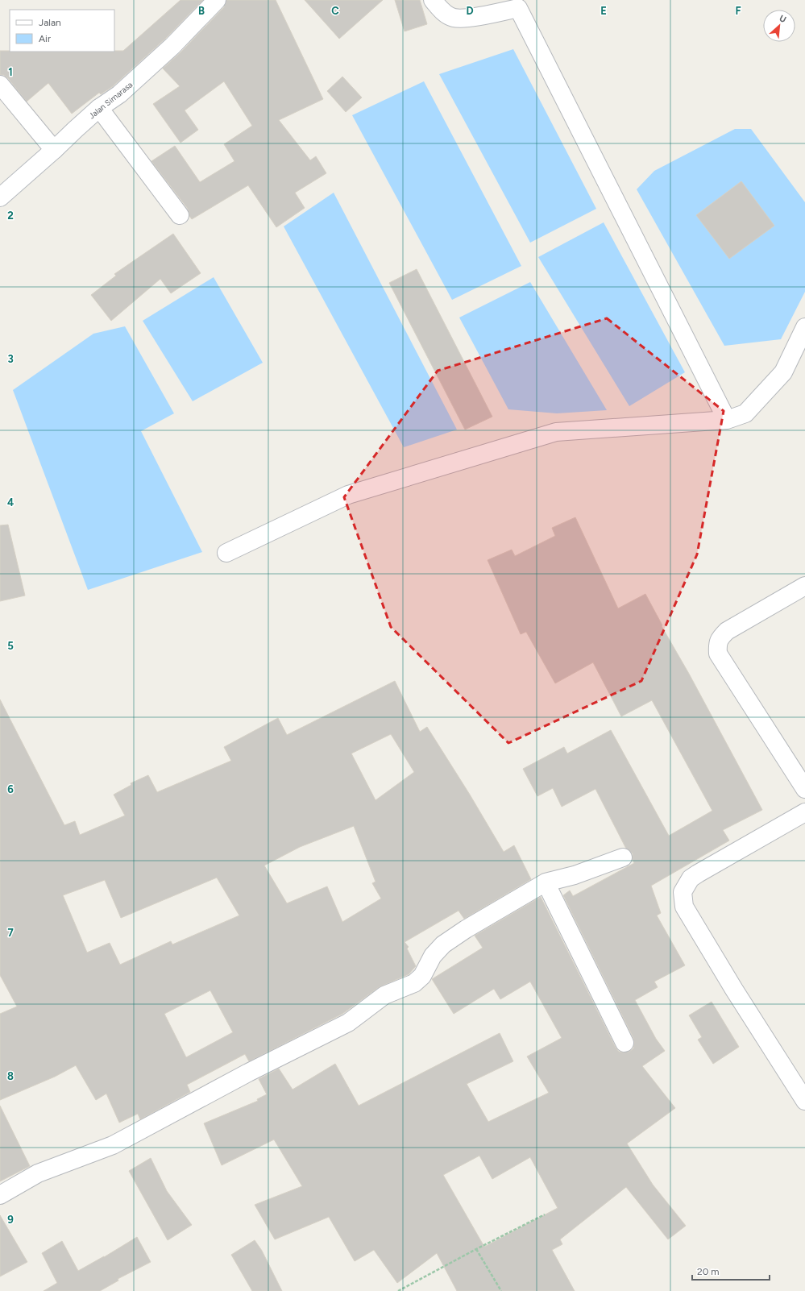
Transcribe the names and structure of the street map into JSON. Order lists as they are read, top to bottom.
{
  "streets": {
    "street": ["Jalan Sirnarasa"]
  },
  "legend": ["Jalan", "Air"],
  "scale_bar": "20 m",
  "north": "top right",
  "grid": {
    "columns": [
      "B",
      "C",
      "D",
      "E",
      "F"
    ],
    "rows": [
      "1",
      "2",
      "3",
      "4",
      "5",
      "6",
      "7",
      "8",
      "9"
    ]
  }
}
